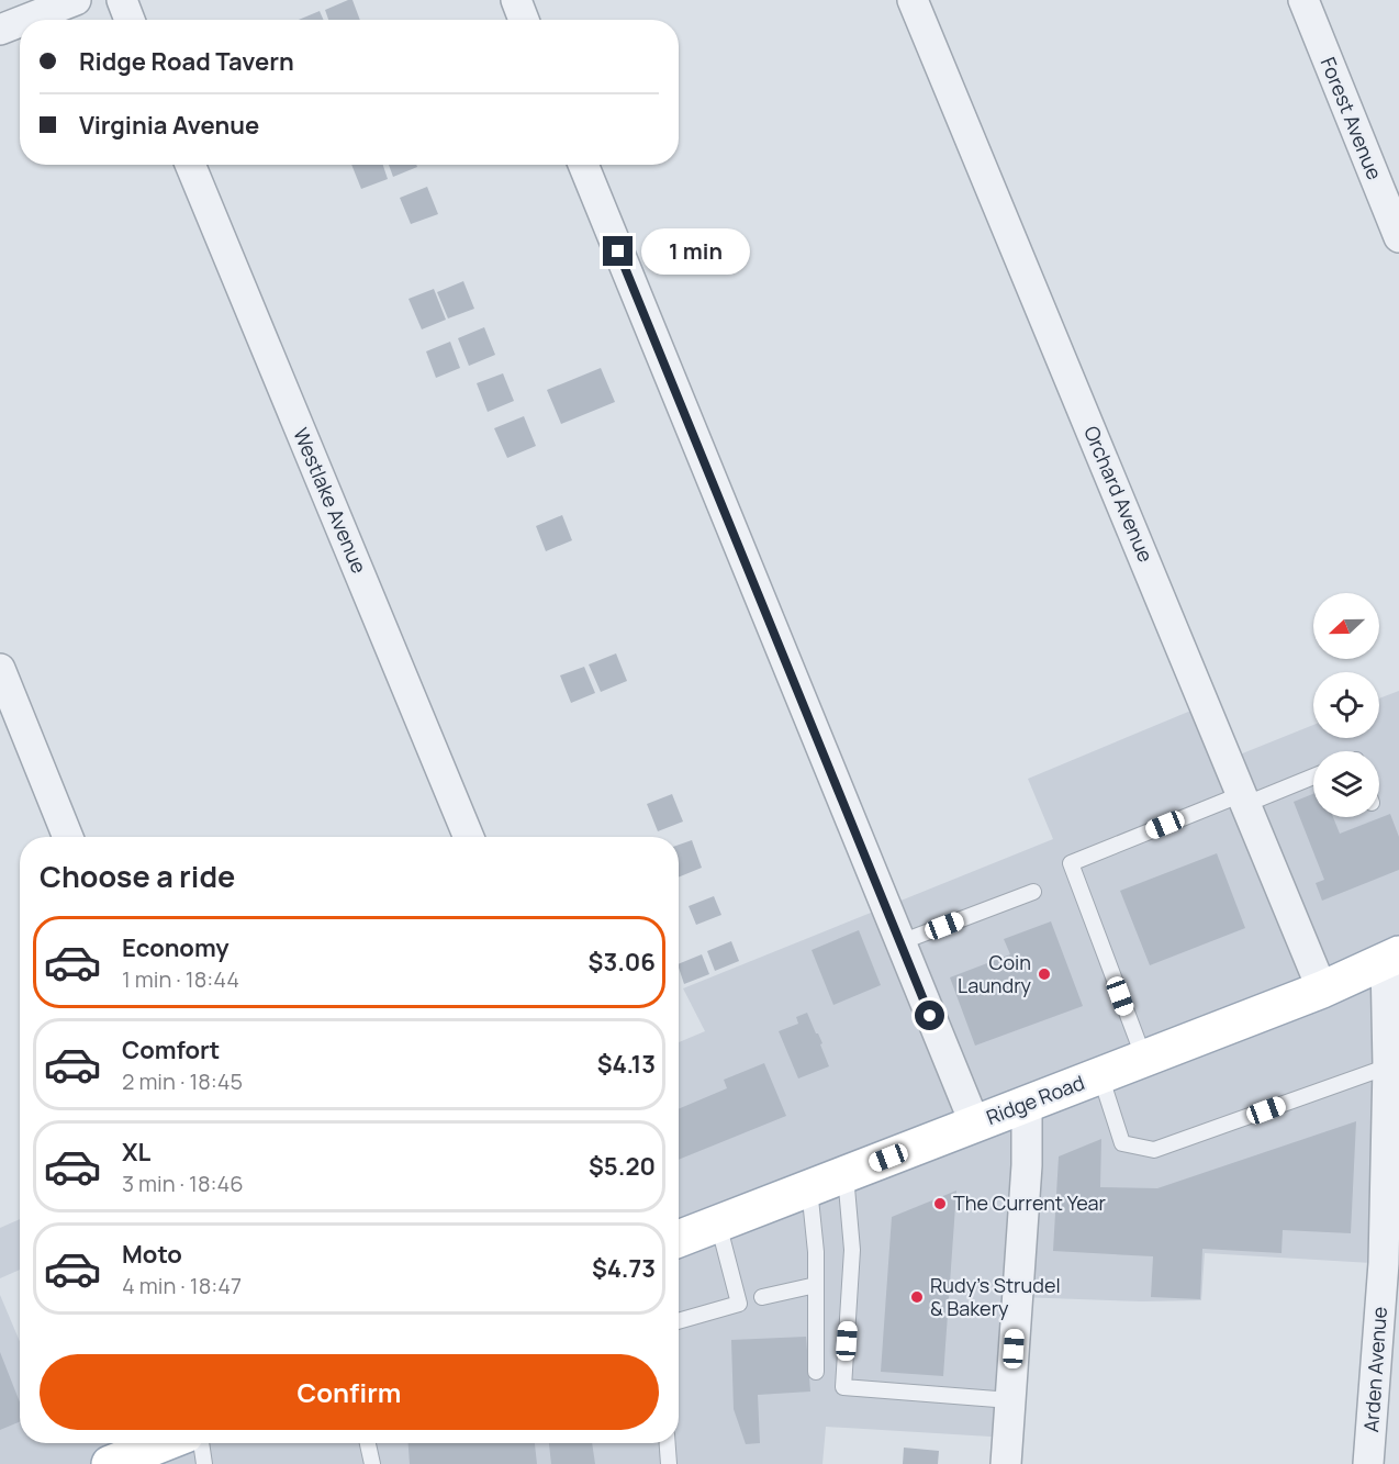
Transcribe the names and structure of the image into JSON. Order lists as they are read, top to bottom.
{
  "streets": {
    "main road": ["Ridge Road"],
    "street": [
      "Forest Avenue",
      "Orchard Avenue",
      "Westlake Avenue",
      "Arden Avenue"
    ]
  },
  "crossings": [
    ["Orchard Avenue", "Ridge Road"],
    ["Ridge Road", "Arden Avenue"]
  ],
  "places": ["Coin Laundry", "The Current Year", "Rudy's Strudel & Bakery"],
  "north": "left",
  "page": {
    "banner": ["Ridge Road Tavern", "Virginia Avenue"],
    "bubble": "1 min",
    "heading": "Choose a ride",
    "list": [
      {
        "name": "Economy",
        "note": "1 min · 18:44",
        "value": "$3.06"
      },
      {
        "name": "Comfort",
        "note": "2 min · 18:45",
        "value": "$4.13"
      },
      {
        "name": "XL",
        "note": "3 min · 18:46",
        "value": "$5.20"
      },
      {
        "name": "Moto",
        "note": "4 min · 18:47",
        "value": "$4.73"
      }
    ],
    "buttons": "Confirm"
  }
}
